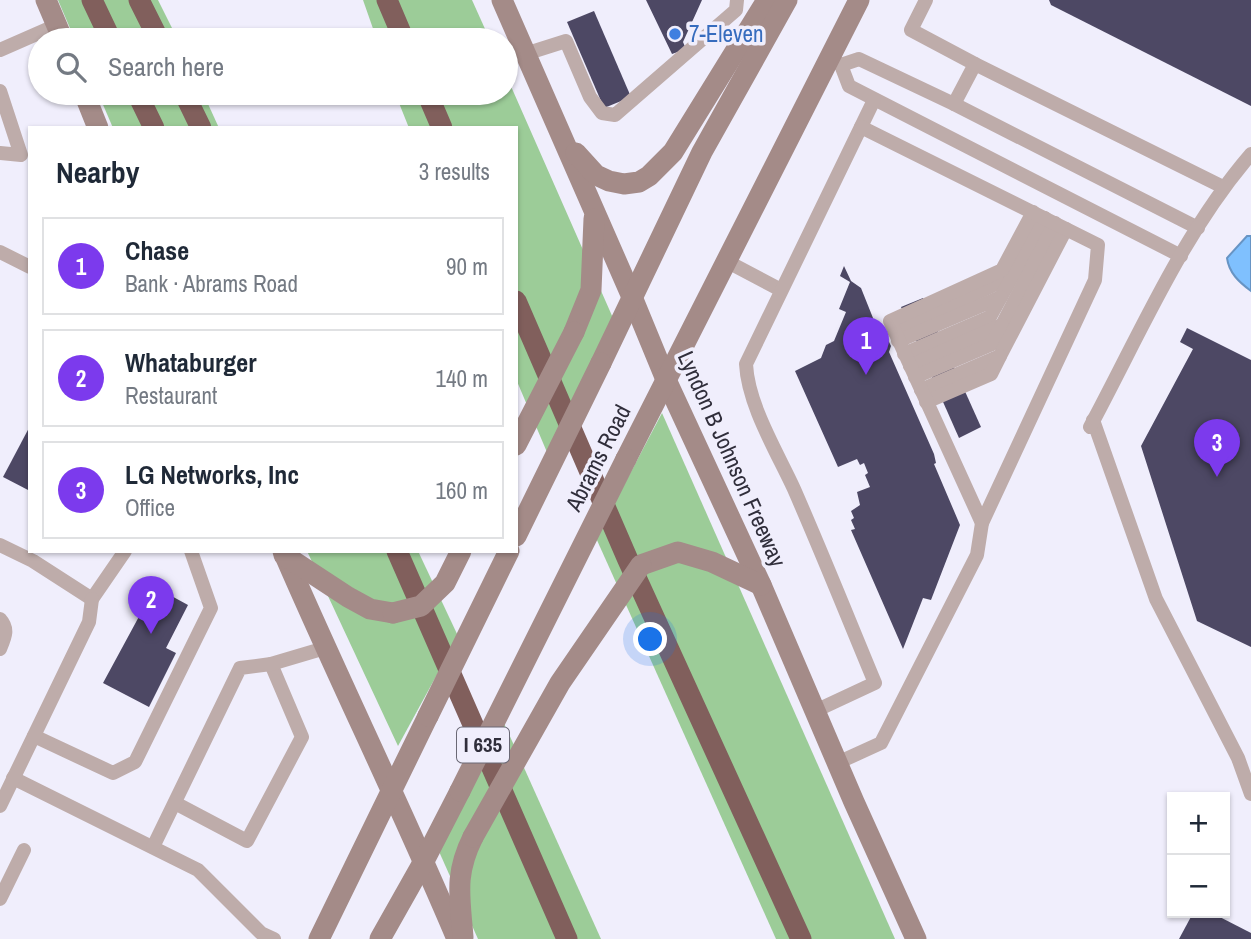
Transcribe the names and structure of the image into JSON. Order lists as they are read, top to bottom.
{
  "streets": {
    "highway": ["I 635"],
    "main road": ["Abrams Road", "Lyndon B Johnson Freeway"]
  },
  "crossings": [
    ["Abrams Road", "Lyndon B Johnson Freeway"]
  ],
  "places": ["7-Eleven"],
  "page": {
    "search": "Search here",
    "heading": ["Nearby", "3 results"],
    "list": [
      {
        "mark": "1",
        "name": "Chase",
        "note": "Bank · Abrams Road",
        "value": "90 m"
      },
      {
        "mark": "2",
        "name": "Whataburger",
        "note": "Restaurant",
        "value": "140 m"
      },
      {
        "mark": "3",
        "name": "LG Networks, Inc",
        "note": "Office",
        "value": "160 m"
      }
    ],
    "pins": ["1", "3", "2"],
    "map_buttons": ["+", "−"]
  }
}
